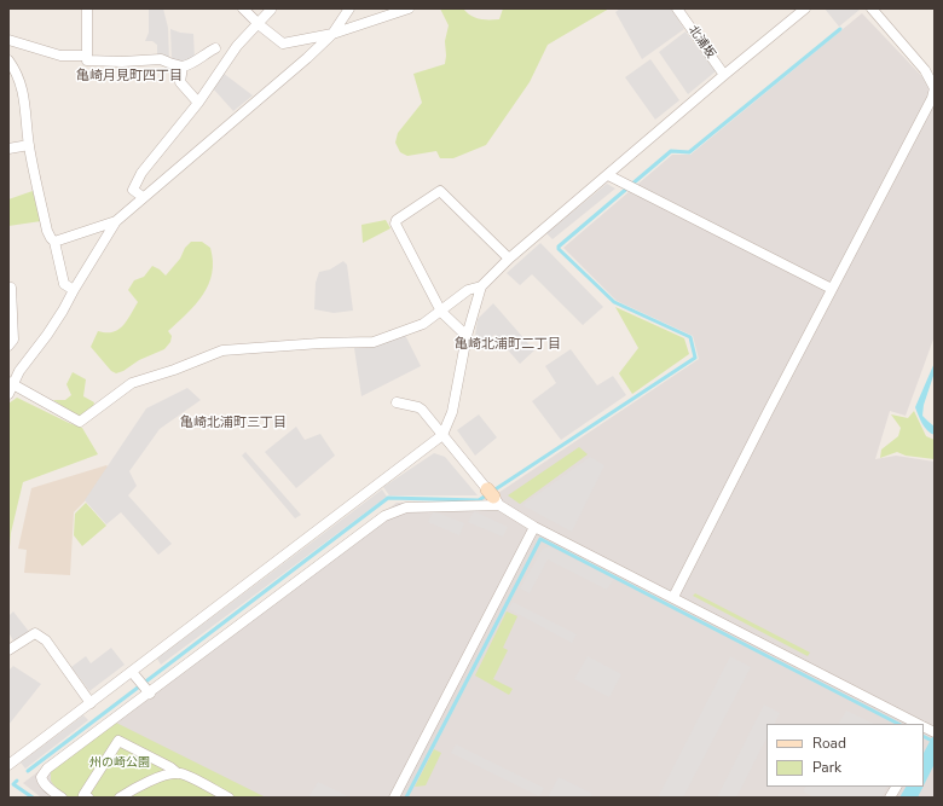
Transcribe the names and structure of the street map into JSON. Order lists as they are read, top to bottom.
{
  "streets": {
    "street": ["北浦坂"]
  },
  "districts": ["亀崎月見町四丁目", "亀崎北浦町二丁目", "亀崎北浦町三丁目"],
  "parks": ["州の崎公園"],
  "legend": ["Road", "Park"]
}
